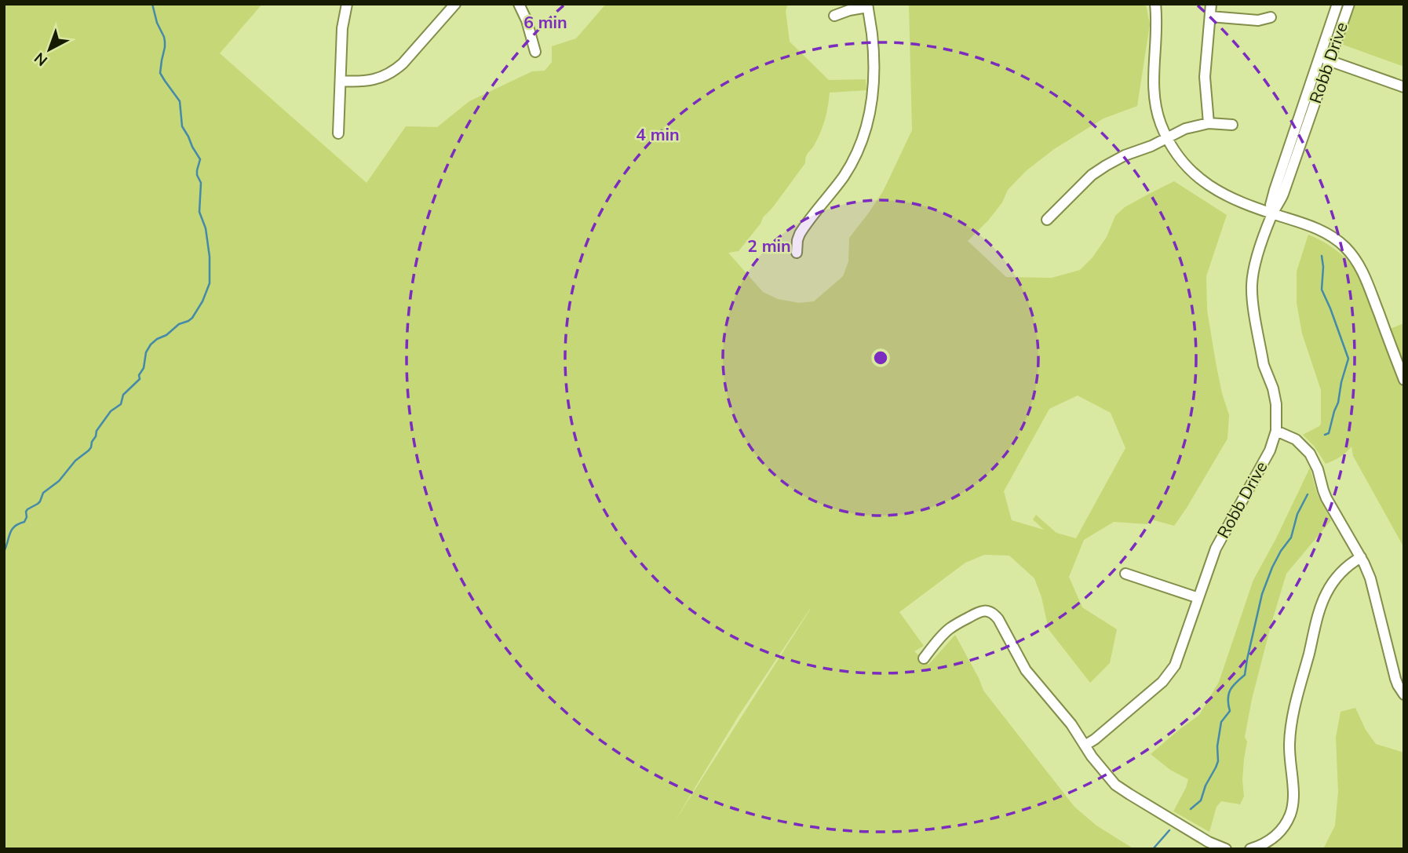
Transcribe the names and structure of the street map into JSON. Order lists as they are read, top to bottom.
{
  "streets": {
    "street": ["Robb Drive"]
  },
  "north": "bottom left",
  "rings": ["6 min", "4 min", "2 min"]
}
